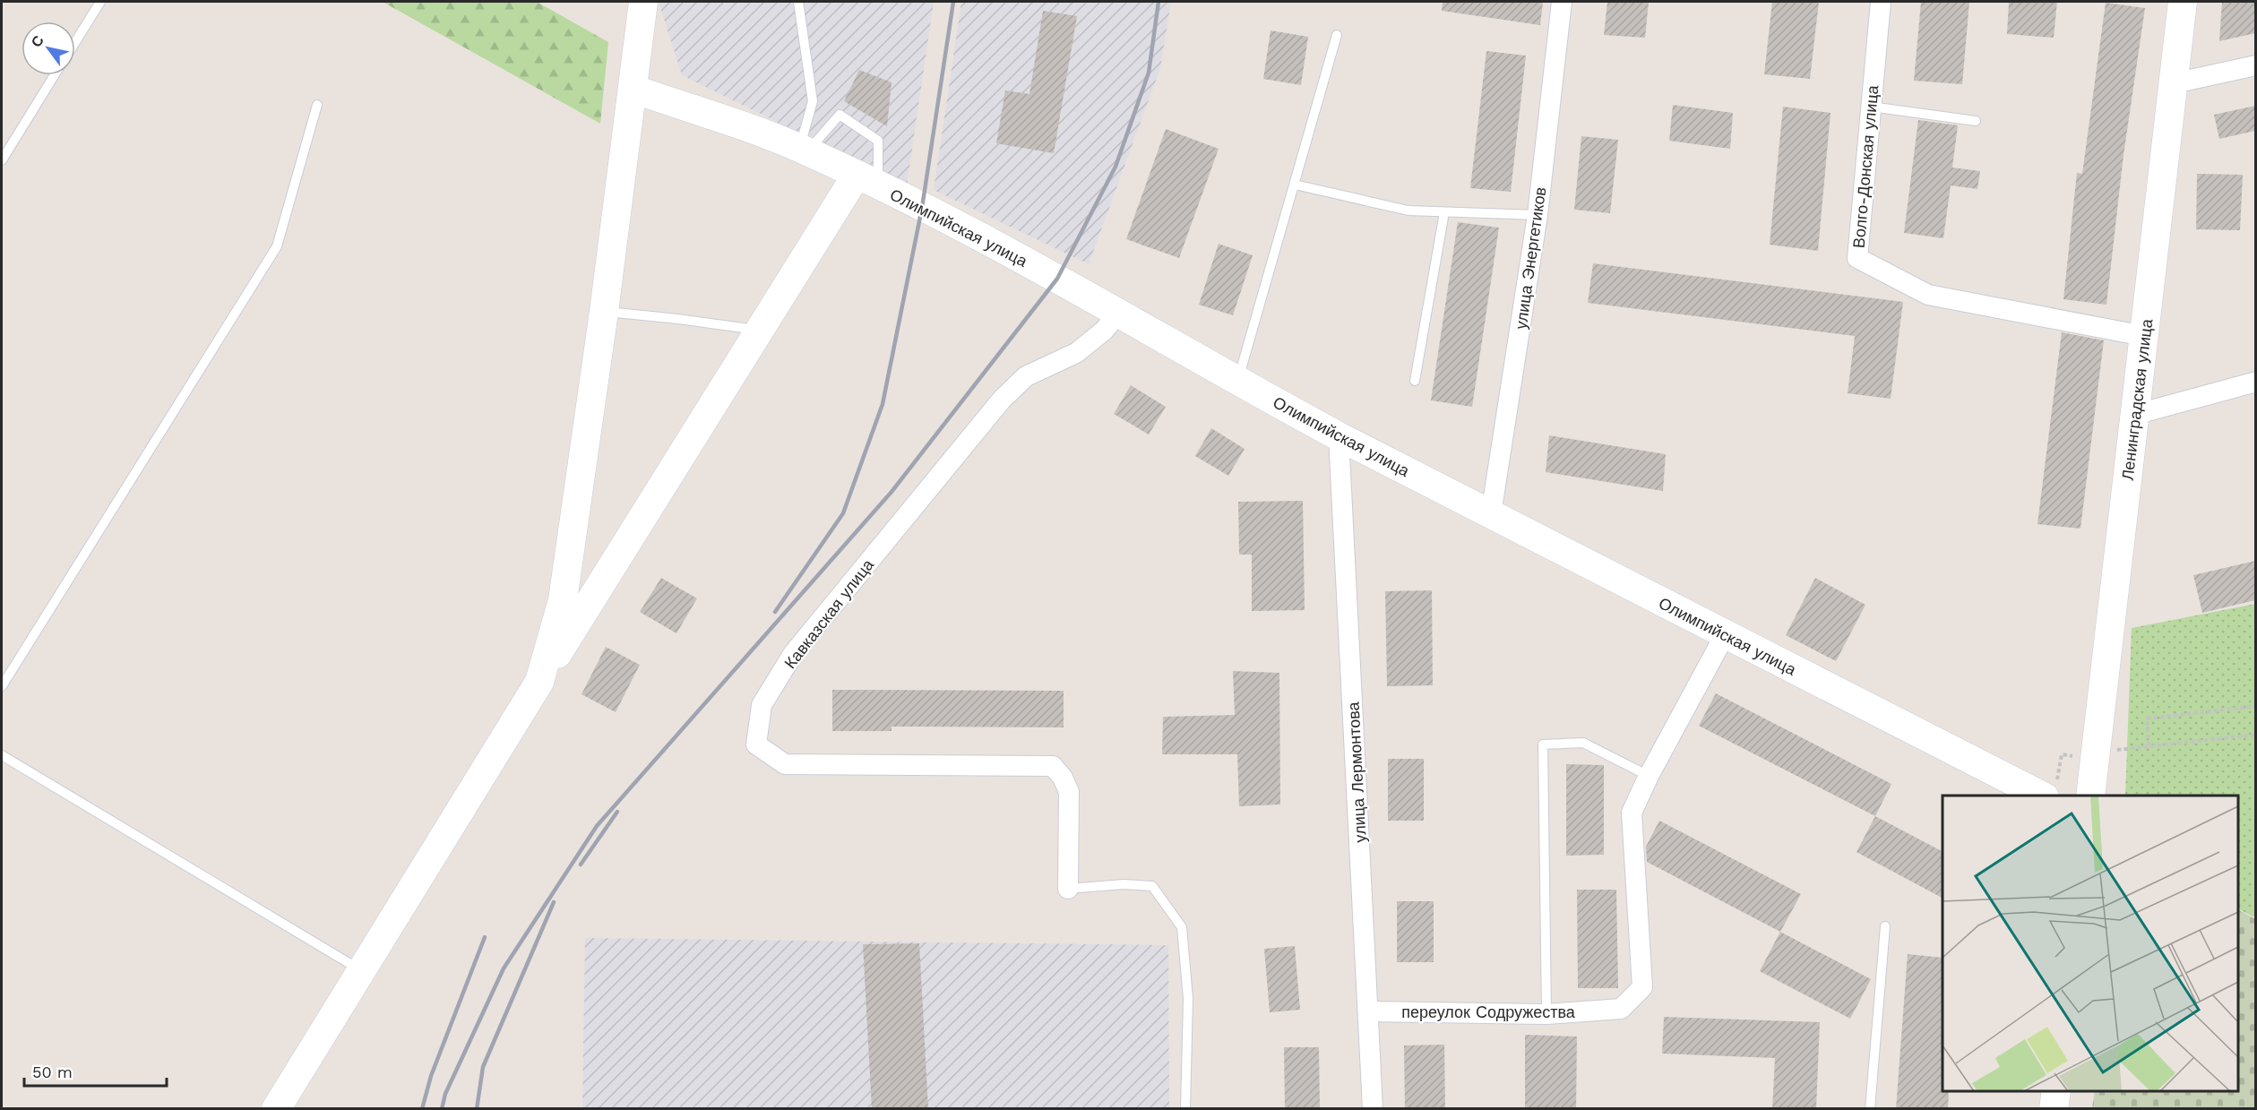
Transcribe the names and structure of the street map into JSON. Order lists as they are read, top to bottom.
{
  "streets": {
    "street": [
      "Волго-Донская улица",
      "Олимпийская улица",
      "улица Энергетиков",
      "Ленинградская улица",
      "Кавказская улица",
      "улица Лермонтова",
      "переулок Содружества"
    ]
  },
  "crossings": [
    ["Волго-Донская улица", "Ленинградская улица"],
    ["Олимпийская улица", "улица Энергетиков"],
    ["Олимпийская улица", "Кавказская улица"],
    ["Олимпийская улица", "улица Лермонтова"],
    ["Олимпийская улица", "переулок Содружества"],
    ["улица Лермонтова", "переулок Содружества"]
  ],
  "scale_bar": "50 m",
  "north": "top left"
}
